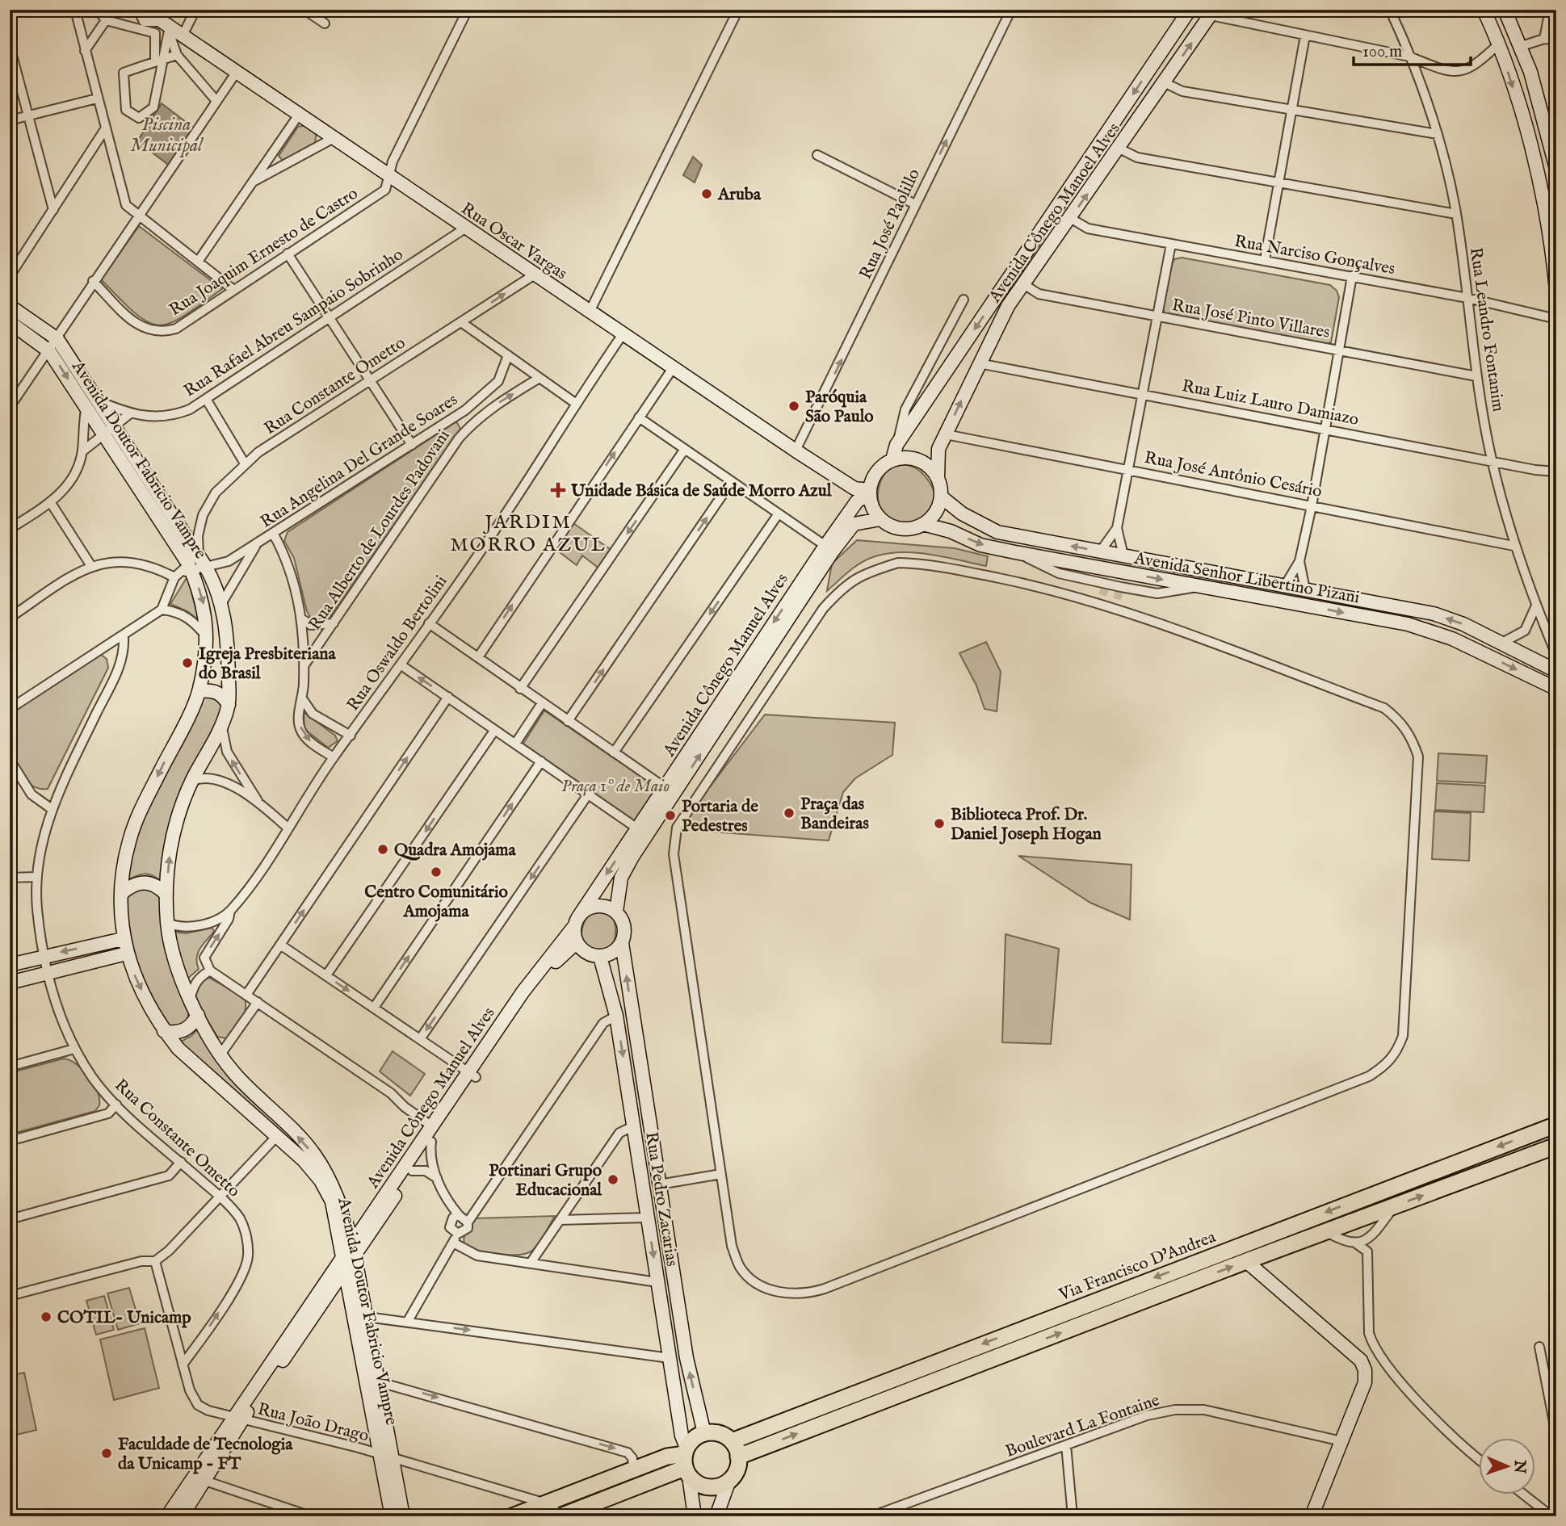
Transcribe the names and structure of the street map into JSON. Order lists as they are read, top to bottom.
{
  "streets": {
    "highway": ["Via Francisco D'Andrea"],
    "street": [
      "Avenida Cônego Manoel Alves",
      "Rua José Paolillo",
      "Rua Oscar Vargas",
      "Rua Joaquim Ernesto de Castro",
      "Rua Narciso Gonçalves",
      "Rua José Pinto Villares",
      "Rua Rafael Abreu Sampaio Sobrinho",
      "Rua Leandro Fontanim",
      "Rua Constante Ometto",
      "Rua Luiz Lauro Damiazo",
      "Avenida Doutor Fabricio Vampre",
      "Rua Angelina Del Grande Soares",
      "Rua José Antônio Cesário",
      "Rua Alberto de Lourdes Padovani",
      "Avenida Senhor Libertino Pizani",
      "Rua Oswaldo Bertolini",
      "Avenida Cônego Manuel Alves",
      "Rua Pedro Zacarias",
      "Rua João Drago",
      "Boulevard La Fontaine"
    ]
  },
  "crossings": [
    ["Avenida Cônego Manoel Alves", "Rua Oscar Vargas"],
    ["Avenida Cônego Manoel Alves", "Rua Narciso Gonçalves"],
    ["Avenida Cônego Manoel Alves", "Rua José Pinto Villares"],
    ["Avenida Cônego Manoel Alves", "Rua Luiz Lauro Damiazo"],
    ["Avenida Cônego Manoel Alves", "Rua José Antônio Cesário"],
    ["Avenida Cônego Manoel Alves", "Avenida Senhor Libertino Pizani"],
    ["Avenida Cônego Manoel Alves", "Avenida Cônego Manuel Alves"],
    ["Rua José Paolillo", "Rua Oscar Vargas"],
    ["Rua Oscar Vargas", "Rua Joaquim Ernesto de Castro"],
    ["Rua Oscar Vargas", "Rua Rafael Abreu Sampaio Sobrinho"],
    ["Rua Oscar Vargas", "Rua Constante Ometto"],
    ["Rua Oscar Vargas", "Avenida Senhor Libertino Pizani"],
    ["Rua Oscar Vargas", "Rua Oswaldo Bertolini"],
    ["Rua Oscar Vargas", "Avenida Cônego Manuel Alves"],
    ["Rua Narciso Gonçalves", "Rua Leandro Fontanim"],
    ["Rua José Pinto Villares", "Rua Leandro Fontanim"],
    ["Rua Rafael Abreu Sampaio Sobrinho", "Avenida Doutor Fabricio Vampre"],
    ["Rua Leandro Fontanim", "Rua Luiz Lauro Damiazo"],
    ["Rua Leandro Fontanim", "Rua José Antônio Cesário"],
    ["Rua Constante Ometto", "Avenida Doutor Fabricio Vampre"],
    ["Rua Constante Ometto", "Rua Angelina Del Grande Soares"],
    ["Rua Constante Ometto", "Rua João Drago"],
    ["Avenida Doutor Fabricio Vampre", "Rua Angelina Del Grande Soares"],
    ["Avenida Doutor Fabricio Vampre", "Rua Oswaldo Bertolini"],
    ["Avenida Doutor Fabricio Vampre", "Avenida Cônego Manuel Alves"],
    ["Avenida Doutor Fabricio Vampre", "Rua João Drago"],
    ["Avenida Senhor Libertino Pizani", "Avenida Cônego Manuel Alves"],
    ["Avenida Cônego Manuel Alves", "Rua Pedro Zacarias"],
    ["Avenida Cônego Manuel Alves", "Rua João Drago"],
    ["Rua Pedro Zacarias", "Via Francisco D'Andrea"]
  ],
  "one_way": ["Rua José Paolillo"],
  "districts": ["JARDIM MORRO AZUL"],
  "water": ["Piscina Municipal"],
  "parks": ["Praça 1º de Maio"],
  "places": {
    "other": [
      "Aruba",
      "Paróquia São Paulo",
      "Igreja Presbiteriana do Brasil",
      "Praça das Bandeiras",
      "Portaria de Pedestres",
      "Biblioteca Prof. Dr. Daniel Joseph Hogan",
      "Quadra Amojama",
      "Centro Comunitário Amojama",
      "Portinari Grupo Educacional",
      "COTIL- Unicamp",
      "Faculdade de Tecnologia da Unicamp - FT"
    ],
    "health": ["Unidade Básica de Saúde Morro Azul"]
  },
  "scale_bar": "100 m",
  "north": "right"
}
